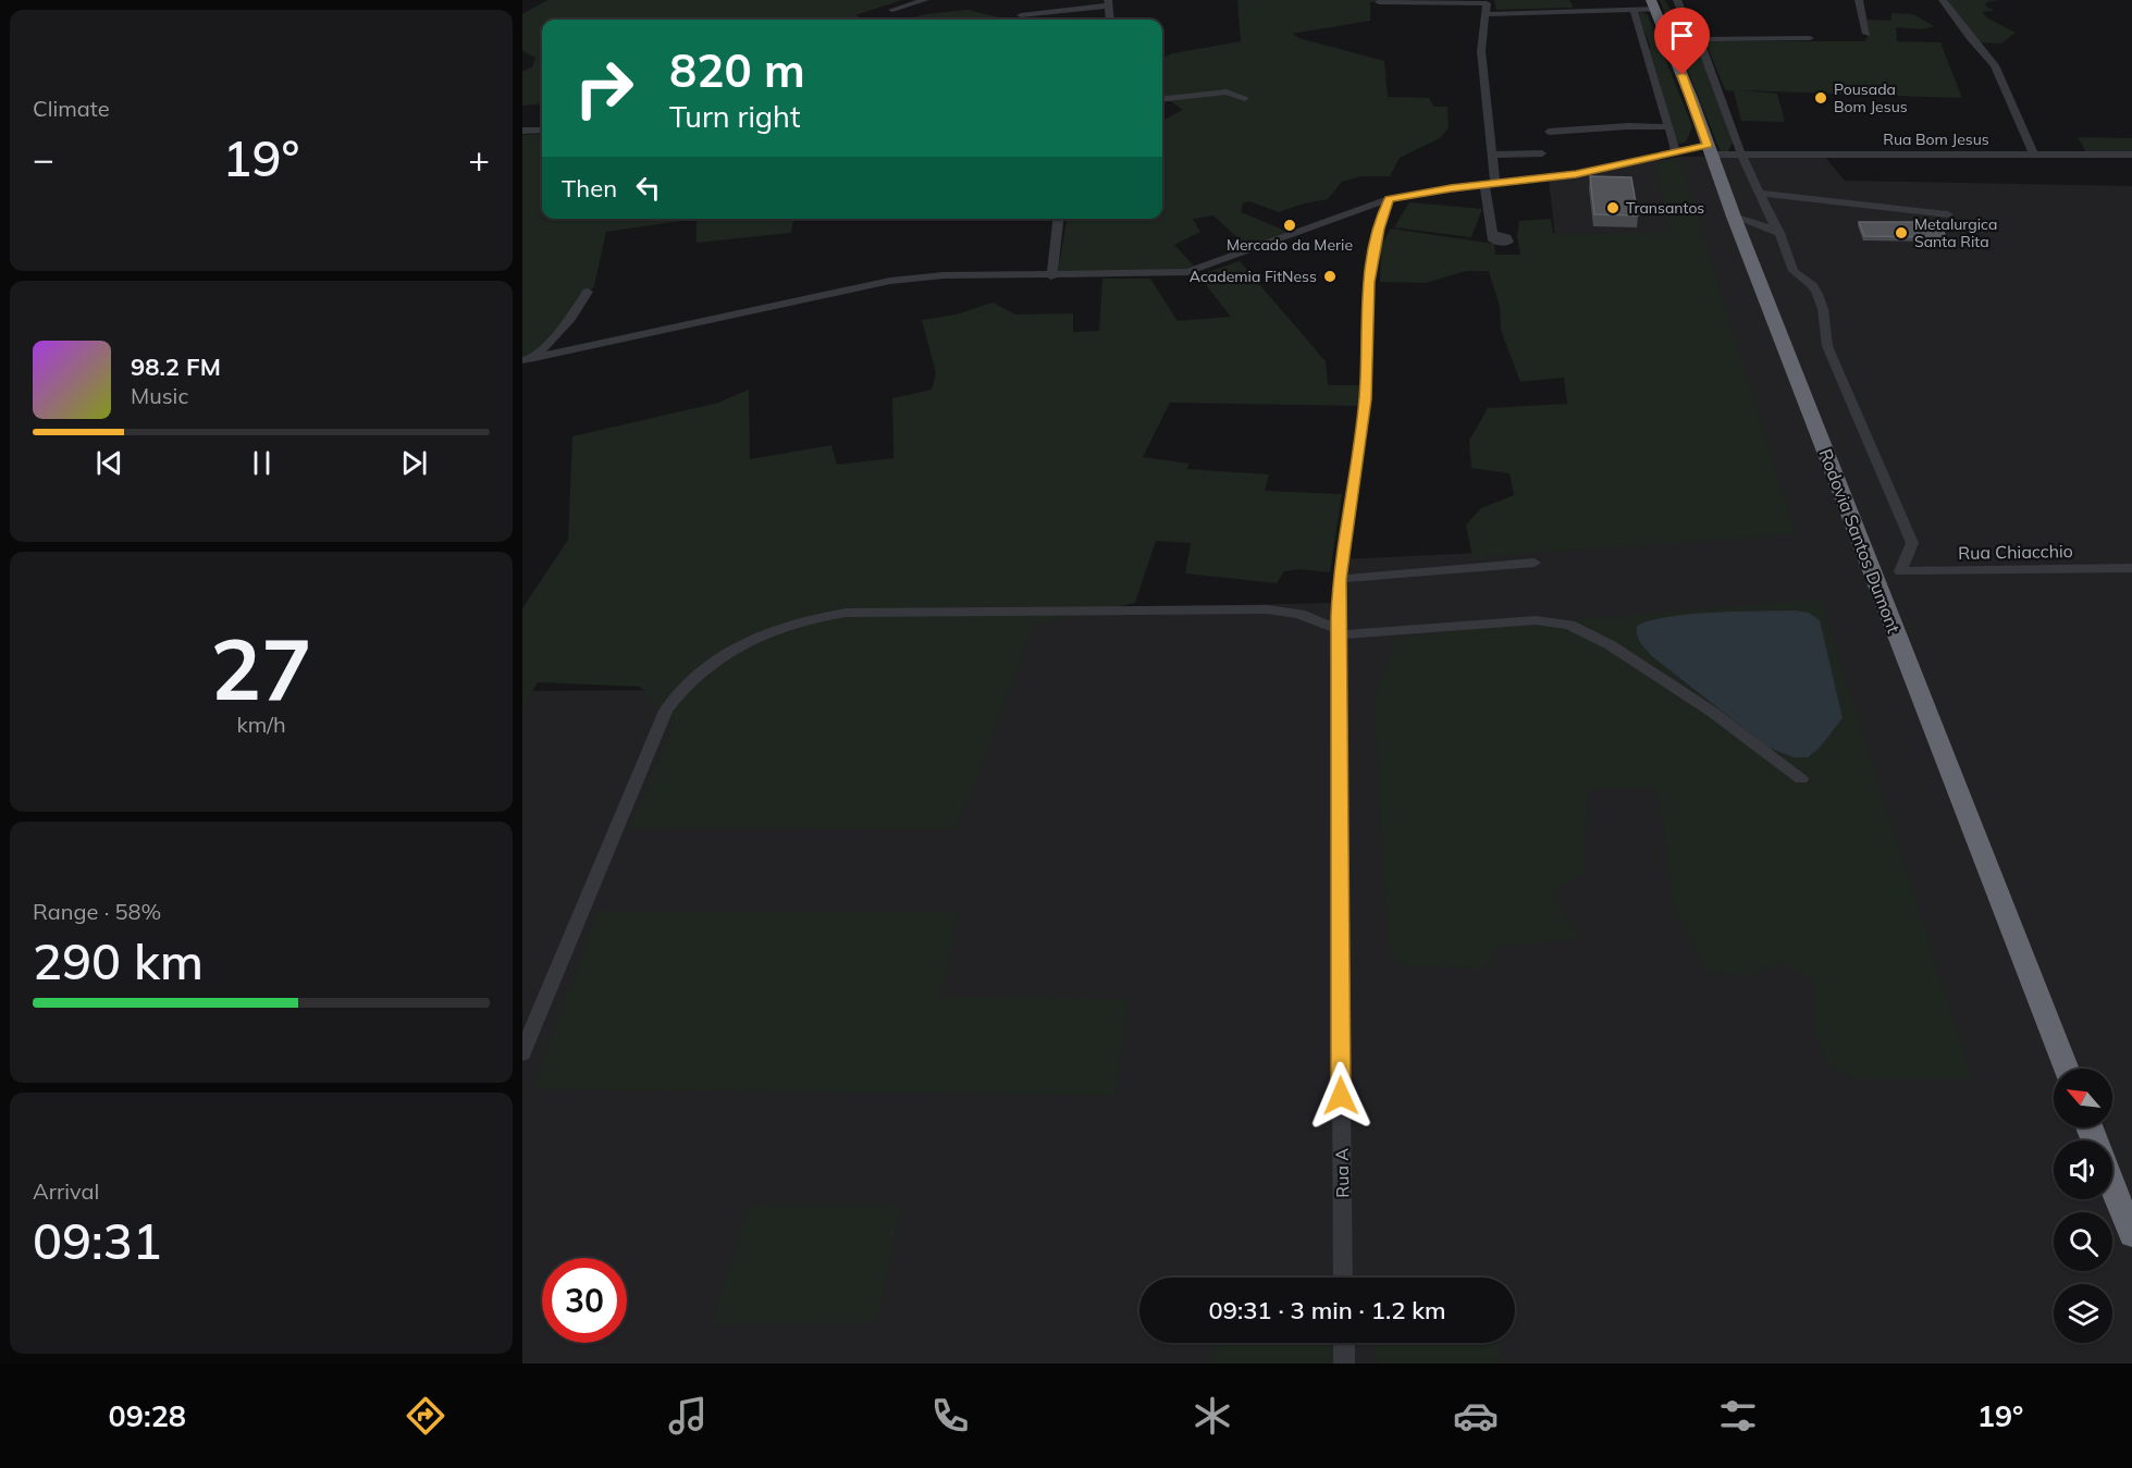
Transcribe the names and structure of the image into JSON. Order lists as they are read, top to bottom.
{
  "streets": {
    "highway": ["Rodovia Santos Dumont"],
    "street": ["Rua Bom Jesus", "Rua Chiacchio", "Rua A"]
  },
  "crossings": [
    ["Rua Bom Jesus", "Rodovia Santos Dumont"],
    ["Rua Bom Jesus", "Rua A"]
  ],
  "places": [
    "Pousada Bom Jesus",
    "Transantos",
    "Mercado da Merie",
    "Metalurgica Santa Rita",
    "Academia FitNess"
  ],
  "north": "top left",
  "page": {
    "tile": [
      "Climate",
      ["27", "km/h"],
      ["Range · 58%", "290 km"],
      ["Arrival", "09:31"]
    ],
    "turn": ["820 m", "Turn right"],
    "heat": ["−", "19°", "+"],
    "then": "Then",
    "song": ["98.2 FM", "Music"],
    "limit": "30",
    "trip": "09:31 · 3 min · 1.2 km",
    "tabs": ["09:28", "19°"]
  }
}
